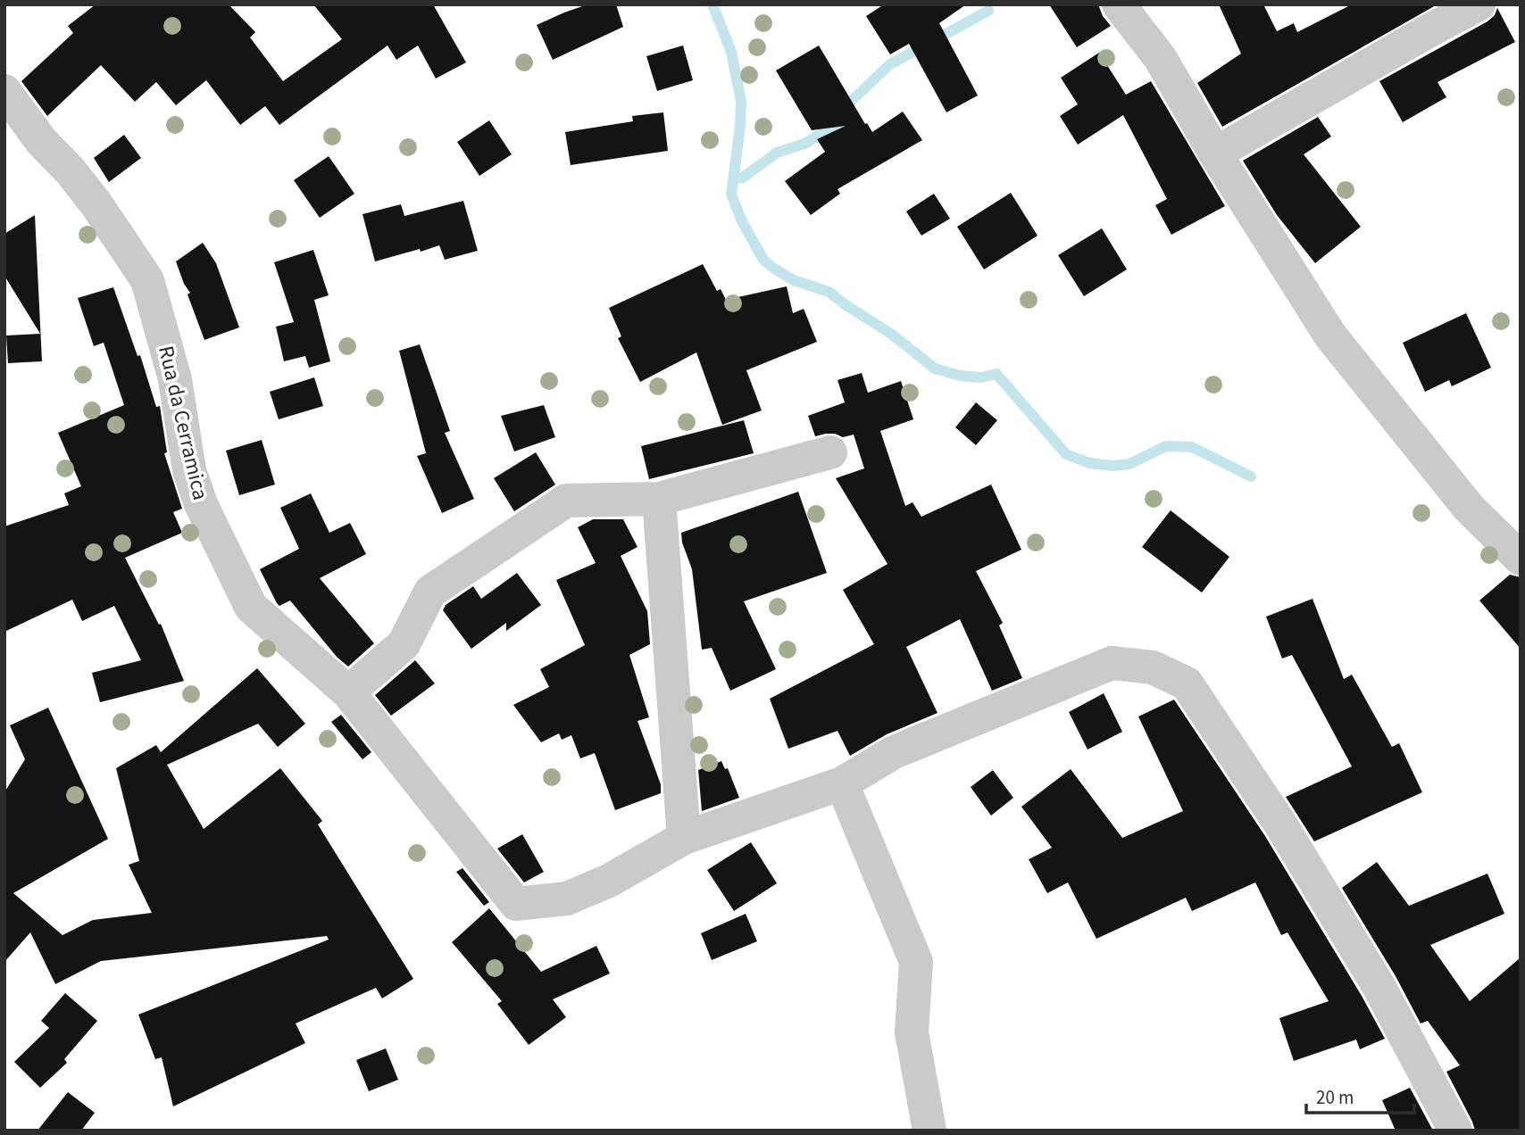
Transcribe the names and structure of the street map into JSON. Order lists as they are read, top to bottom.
{
  "streets": {
    "street": ["Rua da Cerramica"]
  },
  "scale_bar": "20 m"
}
